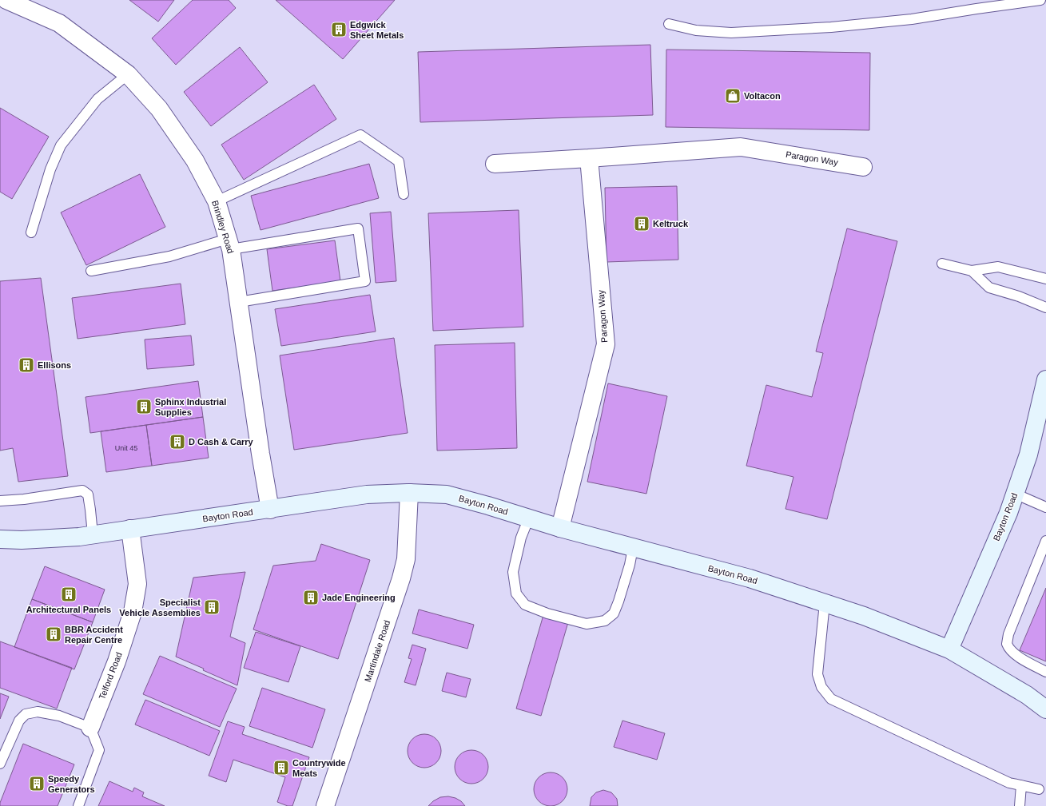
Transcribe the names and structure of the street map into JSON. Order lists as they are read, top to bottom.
{
  "streets": {
    "street": [
      "Paragon Way",
      "Brindley Road",
      "Bayton Road",
      "Martindale Road",
      "Telford Road"
    ]
  },
  "crossings": [
    ["Paragon Way", "Bayton Road"],
    ["Brindley Road", "Bayton Road"],
    ["Bayton Road", "Martindale Road"],
    ["Bayton Road", "Telford Road"]
  ],
  "places": {
    "building": [
      "Edgwick Sheet Metals",
      "Keltruck",
      "Ellisons",
      "Sphinx Industrial Supplies",
      "D Cash & Carry",
      "Architectural Panels",
      "Jade Engineering",
      "Specialist Vehicle Assemblies",
      "BBR Accident Repair Centre",
      "Countrywide Meats",
      "Speedy Generators"
    ],
    "shop": ["Voltacon"]
  },
  "house_numbers": ["Unit 45"]
}
